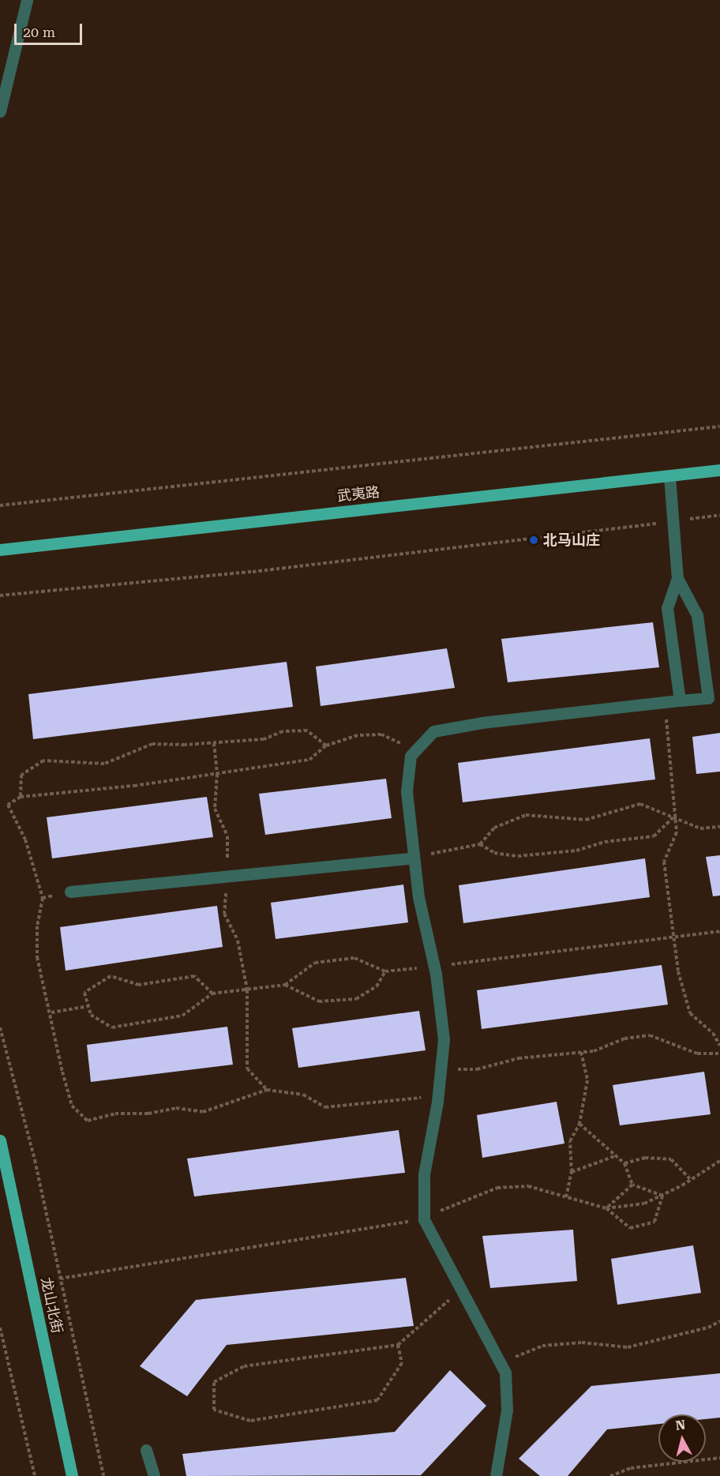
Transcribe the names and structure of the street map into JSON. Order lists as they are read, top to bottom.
{
  "streets": {
    "main road": ["武夷路", "龙山北街"]
  },
  "places": ["北马山庄"],
  "scale_bar": "20 m",
  "north": "top"
}
